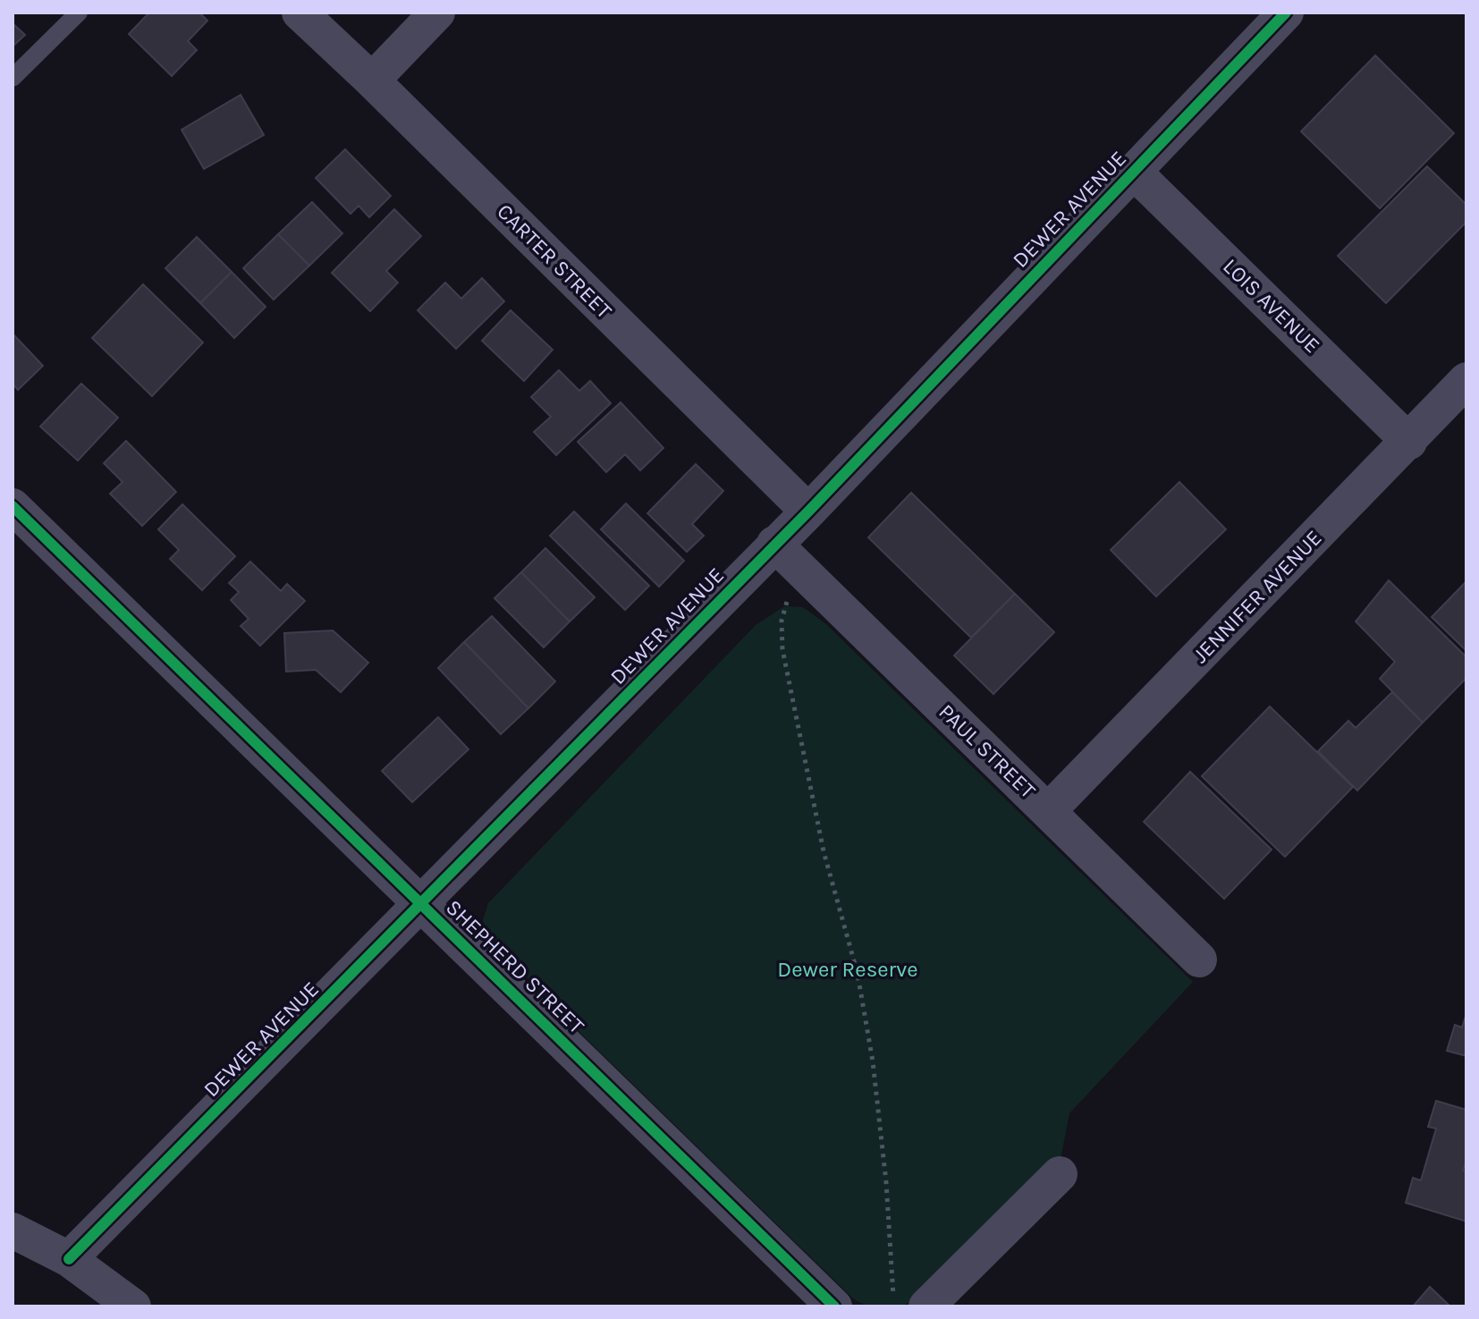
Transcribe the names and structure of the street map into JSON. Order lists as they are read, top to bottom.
{
  "streets": {
    "street": [
      "DEWER AVENUE",
      "CARTER STREET",
      "LOIS AVENUE",
      "JENNIFER AVENUE",
      "PAUL STREET",
      "SHEPHERD STREET"
    ]
  },
  "crossings": [
    ["DEWER AVENUE", "CARTER STREET"],
    ["DEWER AVENUE", "LOIS AVENUE"],
    ["DEWER AVENUE", "PAUL STREET"],
    ["DEWER AVENUE", "SHEPHERD STREET"],
    ["LOIS AVENUE", "JENNIFER AVENUE"],
    ["JENNIFER AVENUE", "PAUL STREET"]
  ],
  "parks": ["Dewer Reserve"]
}
